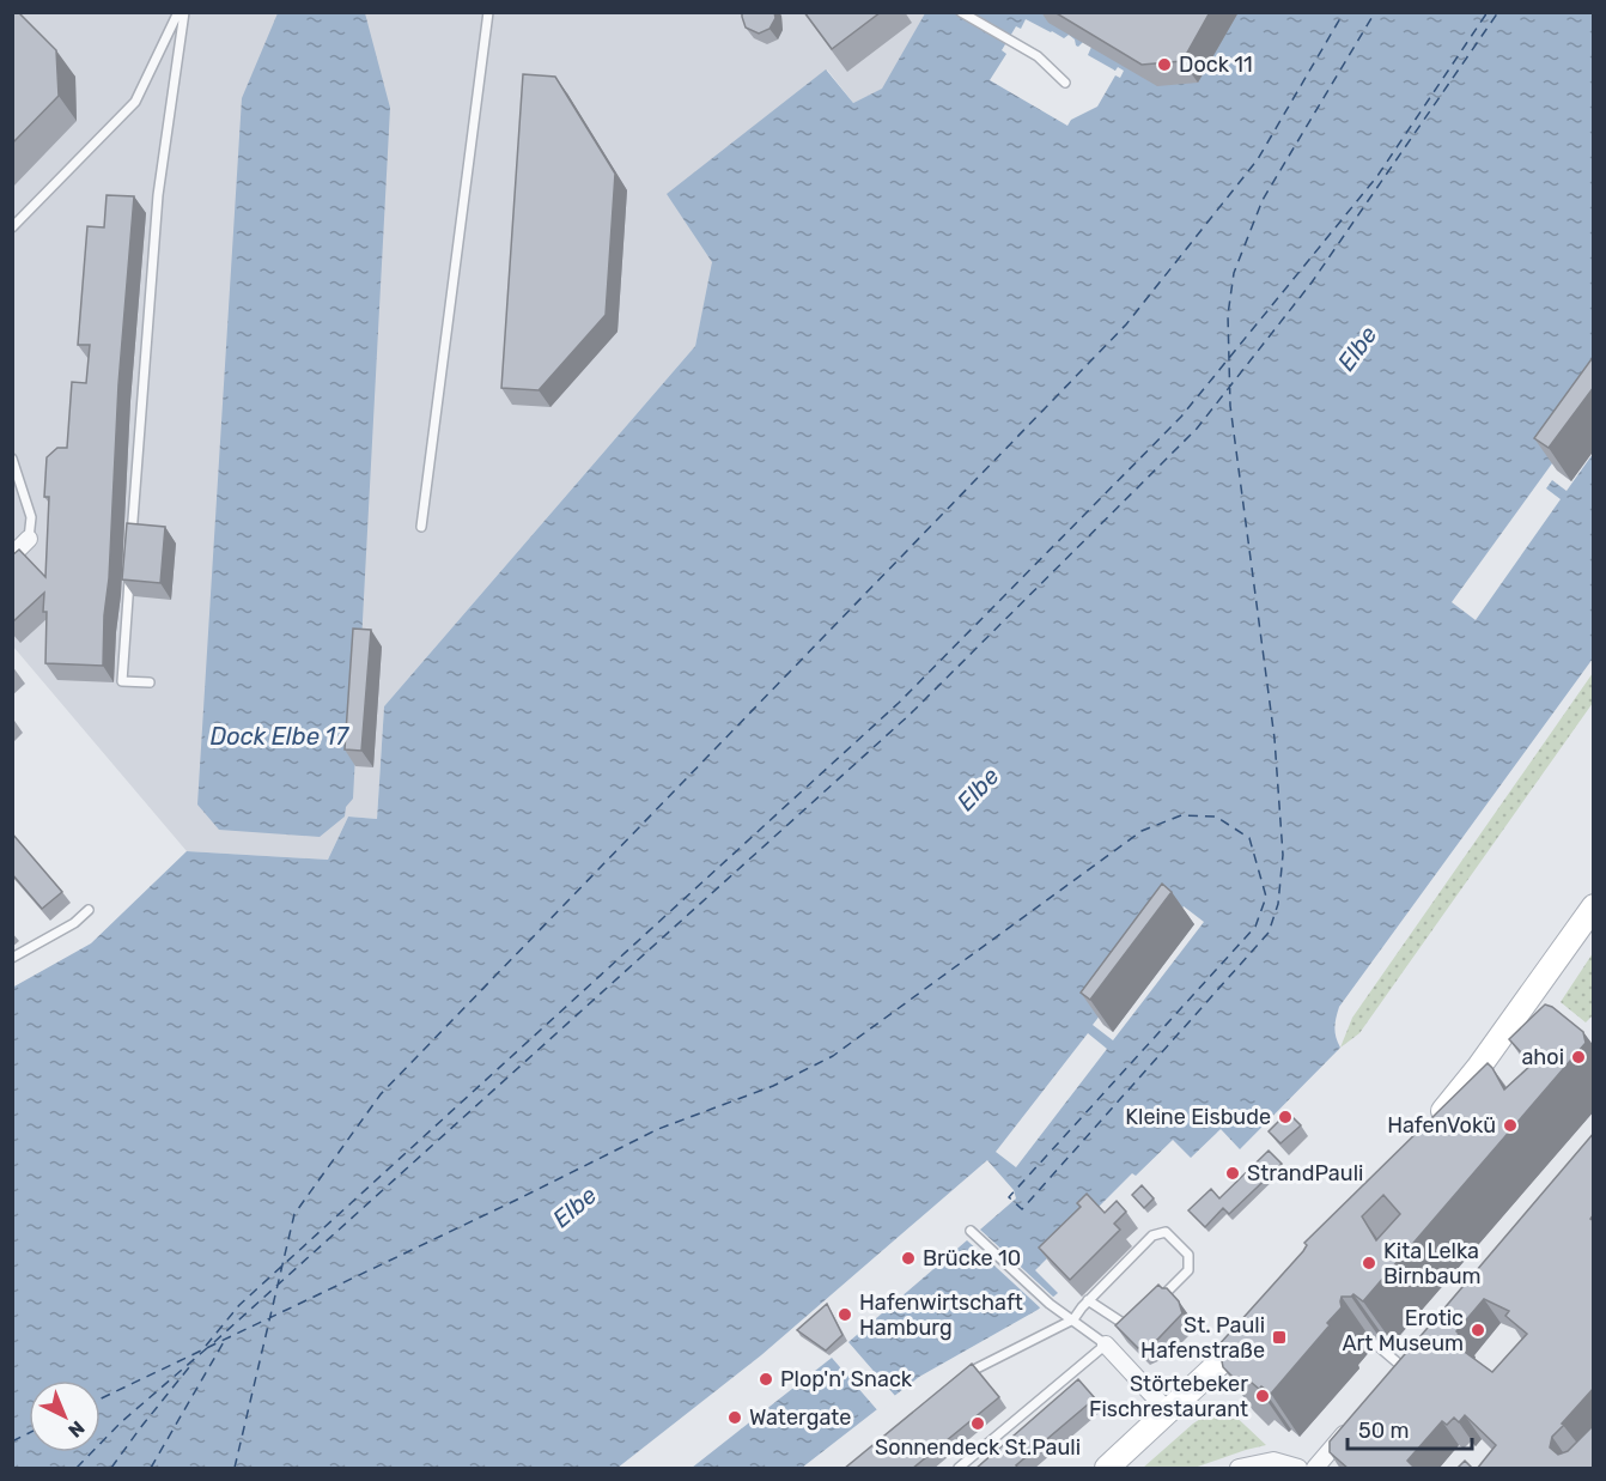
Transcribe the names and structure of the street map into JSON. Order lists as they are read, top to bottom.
{
  "water": ["Elbe", "Dock Elbe 17"],
  "places": {
    "other": [
      "Dock 11",
      "ahoi",
      "Kleine Eisbude",
      "HafenVokü",
      "StrandPauli",
      "Brücke 10",
      "Kita Lelka Birnbaum",
      "Hafenwirtschaft Hamburg",
      "Erotic Art Museum",
      "Plop'n' Snack",
      "Störtebeker Fischrestaurant",
      "Watergate",
      "Sonnendeck St.Pauli"
    ],
    "transit": ["St. Pauli Hafenstraße"]
  },
  "scale_bar": "50 m",
  "north": "bottom right"
}
